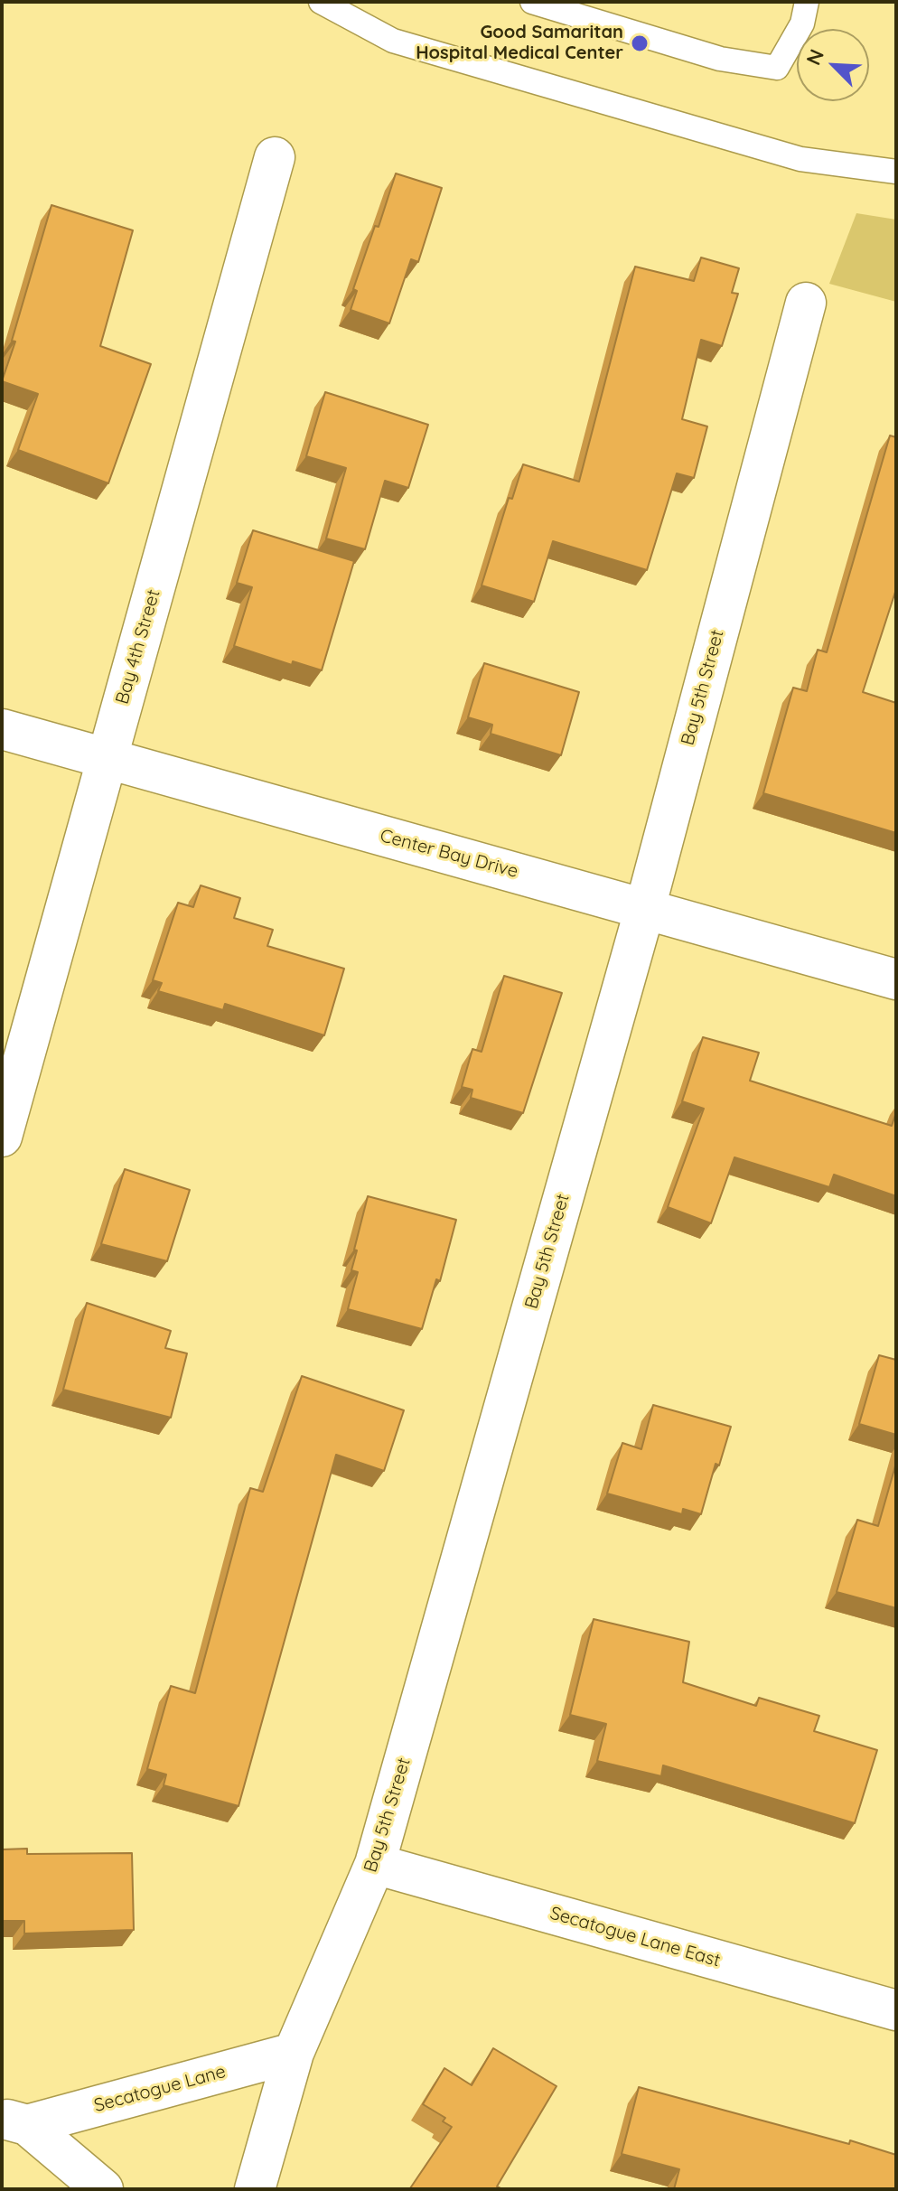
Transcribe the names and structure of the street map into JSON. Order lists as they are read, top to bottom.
{
  "streets": {
    "street": [
      "Bay 4th Street",
      "Bay 5th Street",
      "Center Bay Drive",
      "Secatogue Lane East",
      "Secatogue Lane"
    ]
  },
  "crossings": [
    ["Bay 4th Street", "Center Bay Drive"],
    ["Bay 5th Street", "Center Bay Drive"],
    ["Bay 5th Street", "Secatogue Lane East"],
    ["Bay 5th Street", "Secatogue Lane"]
  ],
  "places": ["Good Samaritan Hospital Medical Center"],
  "north": "top left"
}
